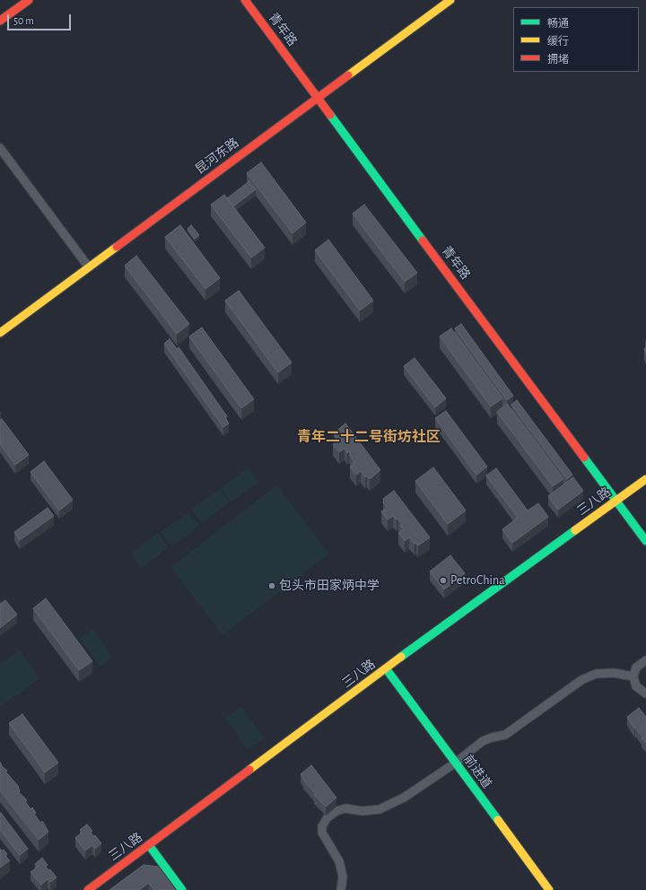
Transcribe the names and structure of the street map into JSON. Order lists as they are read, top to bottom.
{
  "streets": {
    "main road": [
      "青年路",
      "昆河东路",
      "三八路",
      "前进道"
    ]
  },
  "crossings": [
    ["青年路", "昆河东路"],
    ["青年路", "三八路"],
    ["三八路", "前进道"]
  ],
  "districts": ["青年二十二号街坊社区"],
  "places": ["PetroChina", "包头市田家炳中学"],
  "legend": ["畅通", "缓行", "拥堵"],
  "scale_bar": "50 m"
}
